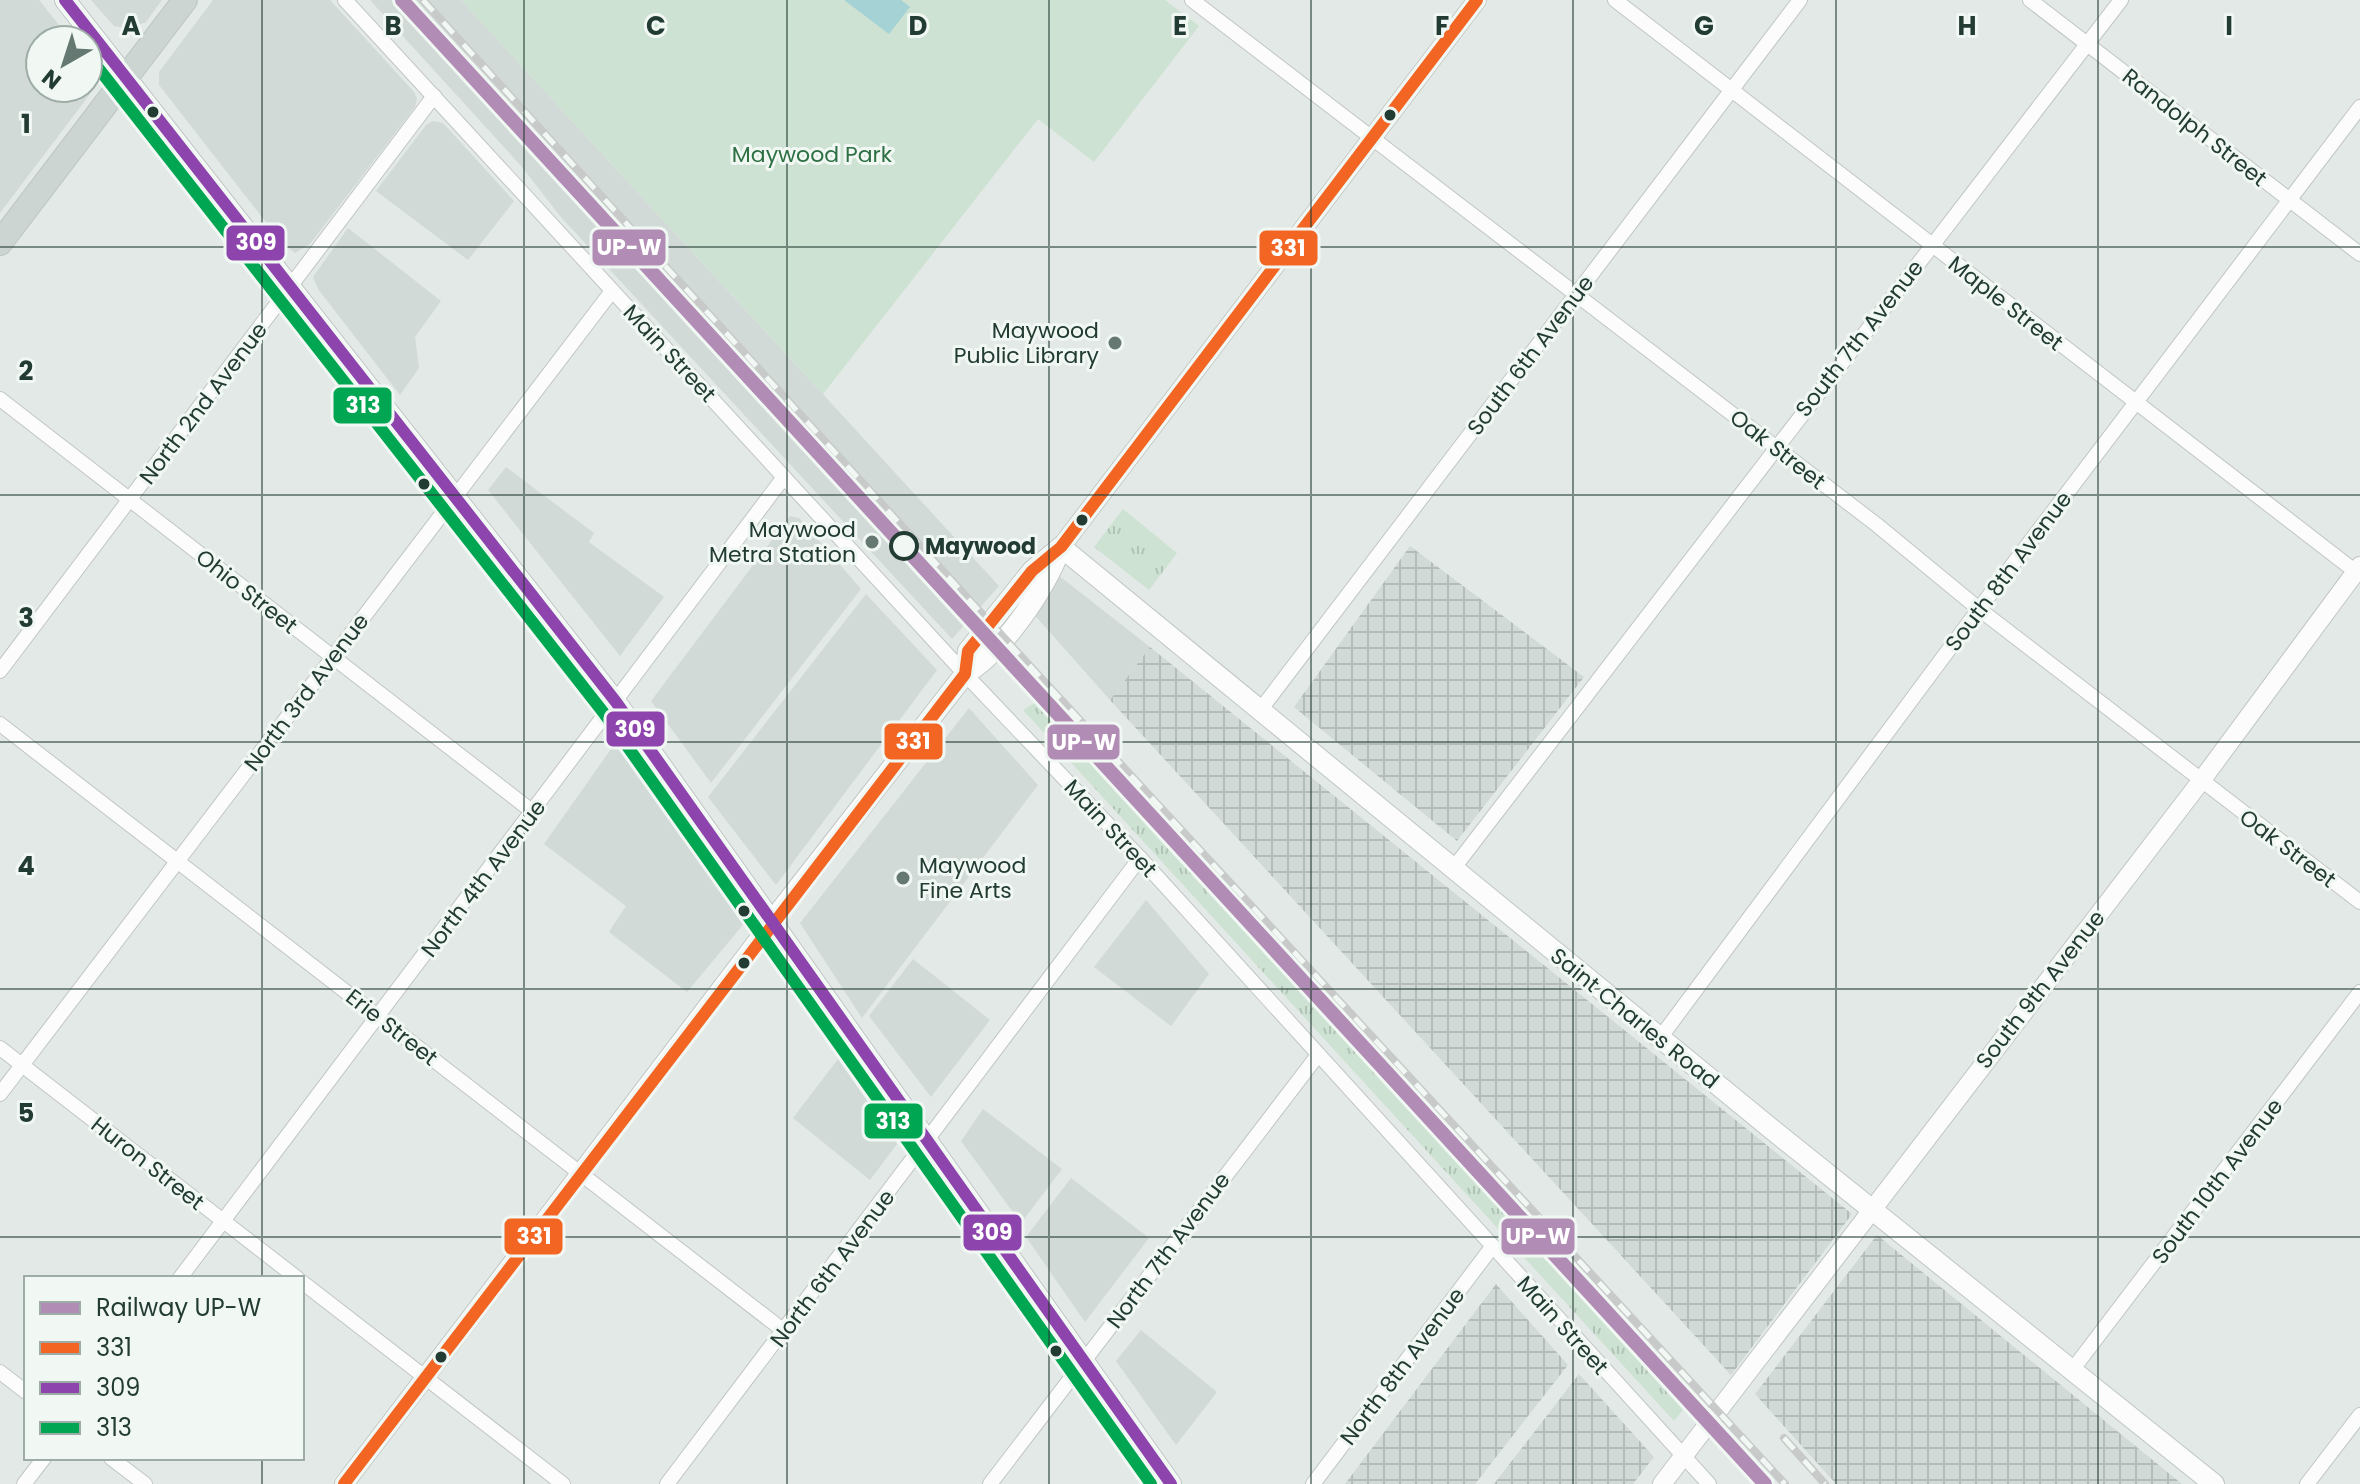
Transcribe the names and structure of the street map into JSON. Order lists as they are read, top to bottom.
{
  "streets": {
    "main road": ["Saint Charles Road"],
    "street": [
      "Randolph Street",
      "Maple Street",
      "South 7th Avenue",
      "Main Street",
      "South 6th Avenue",
      "North 2nd Avenue",
      "Oak Street",
      "South 8th Avenue",
      "Ohio Street",
      "North 3rd Avenue",
      "North 4th Avenue",
      "South 9th Avenue",
      "Erie Street",
      "Huron Street",
      "South 10th Avenue",
      "North 7th Avenue",
      "North 6th Avenue",
      "North 8th Avenue"
    ]
  },
  "crossings": [
    ["Randolph Street", "South 7th Avenue"],
    ["Randolph Street", "South 8th Avenue"],
    ["Maple Street", "South 7th Avenue"],
    ["Maple Street", "South 6th Avenue"],
    ["Maple Street", "South 8th Avenue"],
    ["Maple Street", "South 9th Avenue"],
    ["South 7th Avenue", "Oak Street"],
    ["South 7th Avenue", "Saint Charles Road"],
    ["Main Street", "North 2nd Avenue"],
    ["Main Street", "North 3rd Avenue"],
    ["Main Street", "North 4th Avenue"],
    ["Main Street", "South 9th Avenue"],
    ["Main Street", "North 7th Avenue"],
    ["Main Street", "North 6th Avenue"],
    ["Main Street", "North 8th Avenue"],
    ["South 6th Avenue", "Oak Street"],
    ["South 6th Avenue", "Saint Charles Road"],
    ["North 2nd Avenue", "Ohio Street"],
    ["Oak Street", "South 8th Avenue"],
    ["Oak Street", "South 9th Avenue"],
    ["South 8th Avenue", "Saint Charles Road"],
    ["Ohio Street", "North 3rd Avenue"],
    ["Ohio Street", "North 4th Avenue"],
    ["North 3rd Avenue", "Erie Street"],
    ["North 3rd Avenue", "Huron Street"],
    ["North 4th Avenue", "Erie Street"],
    ["North 4th Avenue", "Huron Street"],
    ["South 9th Avenue", "Saint Charles Road"],
    ["Saint Charles Road", "South 10th Avenue"],
    ["Erie Street", "North 6th Avenue"]
  ],
  "parks": ["Maywood Park"],
  "places": [
    "Maywood Public Library",
    "Maywood Metra Station",
    "Maywood",
    "Maywood Fine Arts"
  ],
  "lines": [
    "rail line UP-W",
    "transit line 331",
    "transit line 309",
    "transit line 313"
  ],
  "legend": [
    "Railway UP-W",
    "331",
    "309",
    "313"
  ],
  "north": "bottom left",
  "grid": {
    "columns": [
      "A",
      "B",
      "C",
      "D",
      "E",
      "F",
      "G",
      "H",
      "I"
    ],
    "rows": [
      "1",
      "2",
      "3",
      "4",
      "5"
    ]
  }
}
